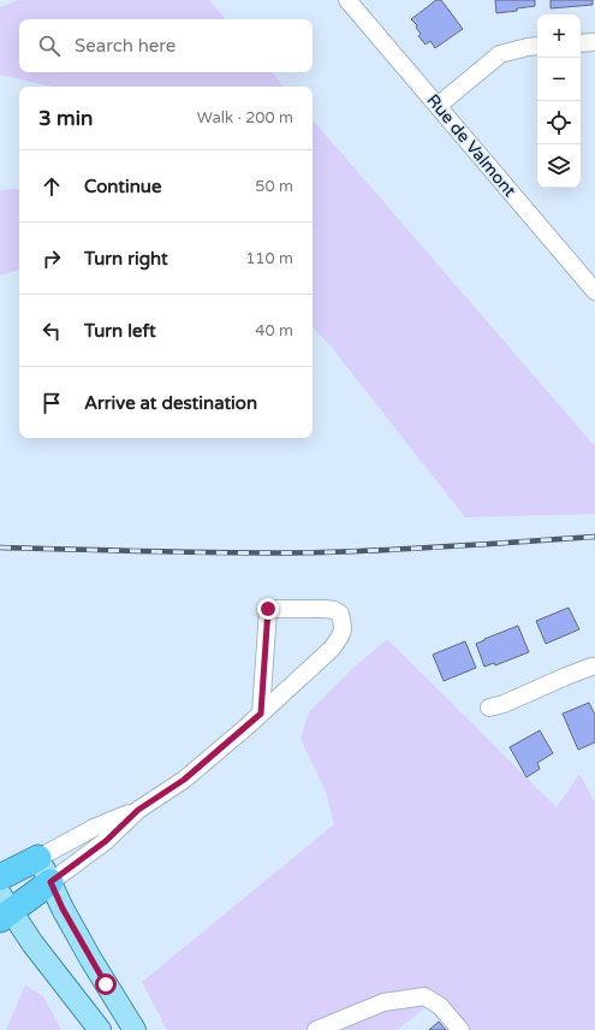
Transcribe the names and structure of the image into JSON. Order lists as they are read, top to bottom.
{
  "streets": {
    "street": ["Rue de Valmont"]
  },
  "page": {
    "map_buttons": ["+", "−"],
    "search": "Search here",
    "heading": ["3 min", "Walk · 200 m"],
    "list": [
      ["Continue", "50 m"],
      ["Turn right", "110 m"],
      ["Turn left", "40 m"],
      "Arrive at destination"
    ]
  }
}
